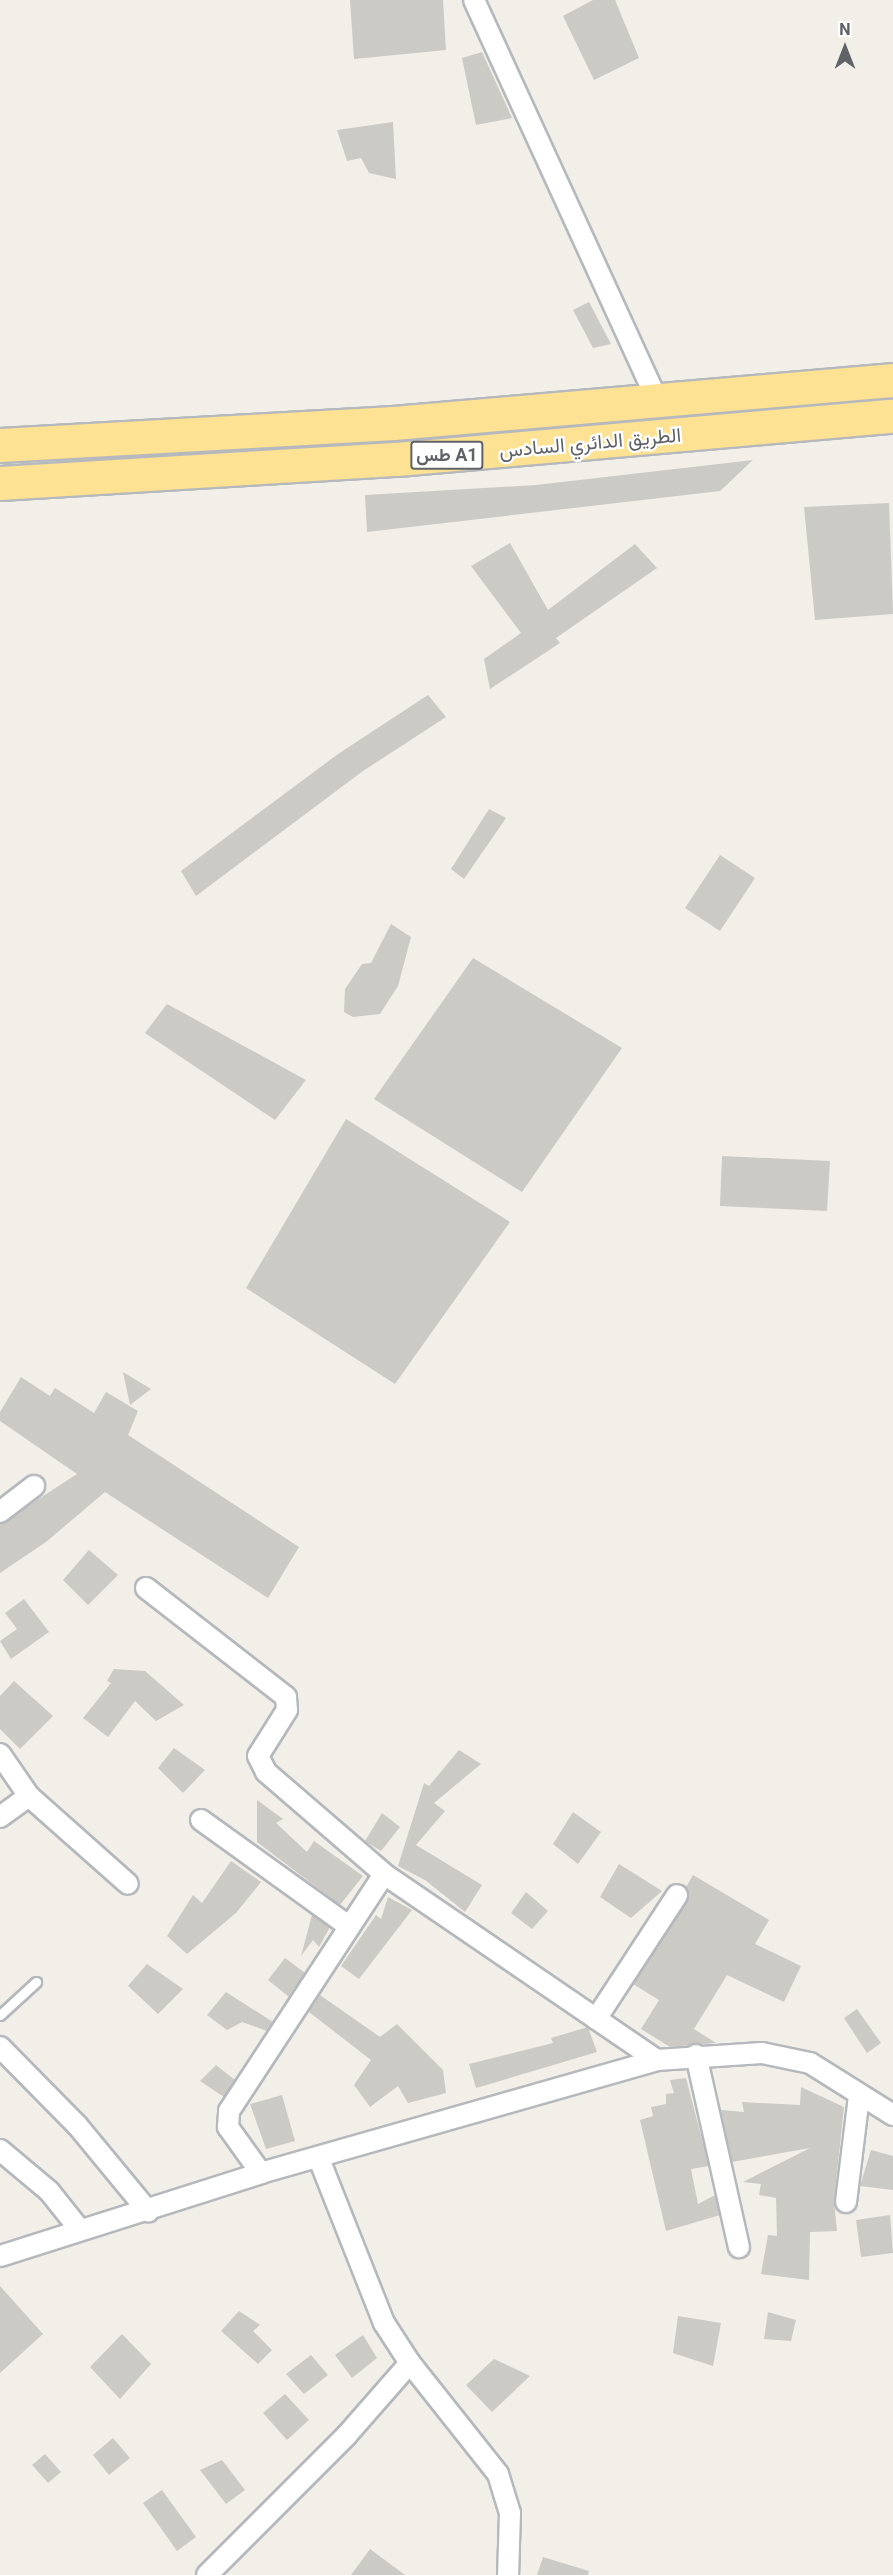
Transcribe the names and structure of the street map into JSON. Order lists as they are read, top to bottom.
{
  "streets": {
    "highway": ["الطريق الدائري السادس", "طس A1"]
  },
  "north": "top"
}
